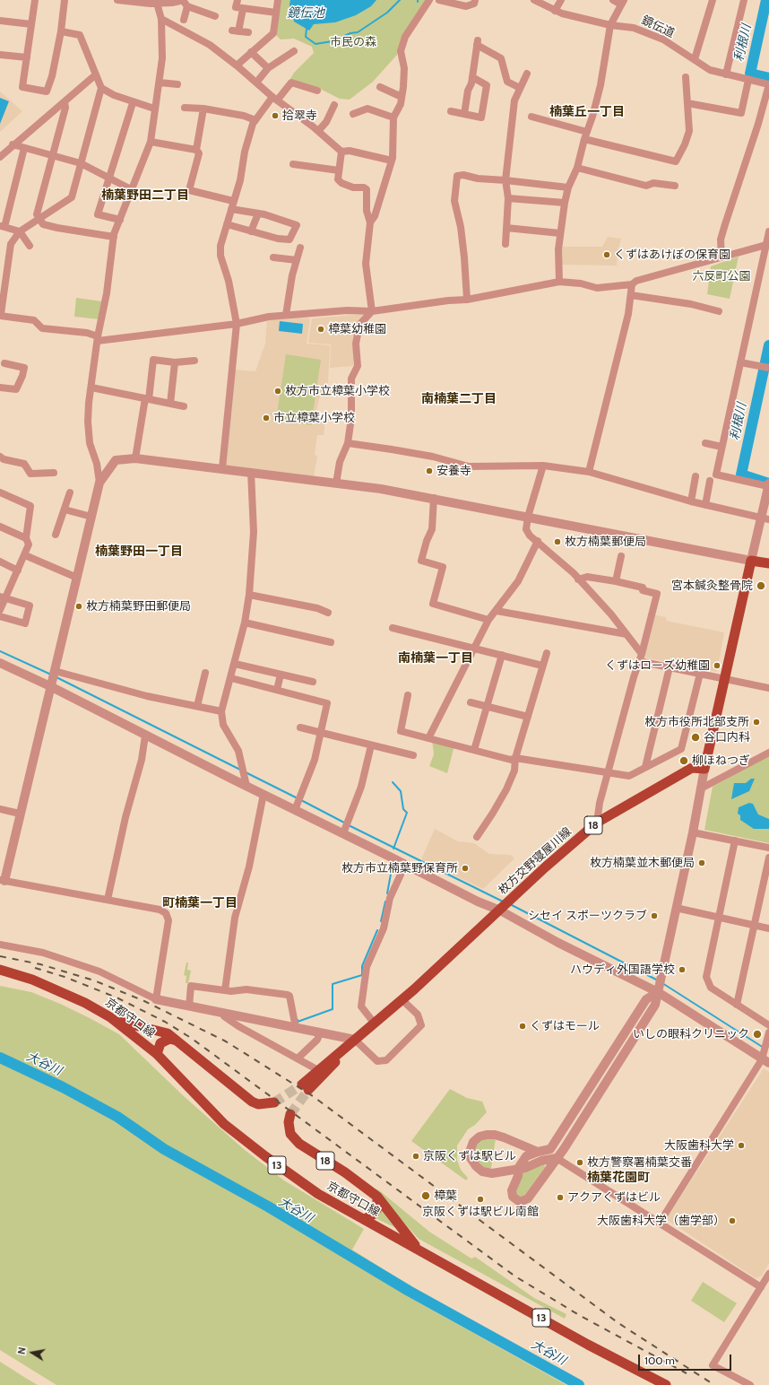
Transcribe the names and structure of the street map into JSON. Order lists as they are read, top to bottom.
{
  "streets": {
    "main road": [
      "18",
      "枚方交野寝屋川線",
      "京都守口線",
      "13"
    ],
    "street": ["鏡伝道"]
  },
  "crossings": [
    ["18", "京都守口線"]
  ],
  "districts": [
    "楠葉丘一丁目",
    "楠葉野田二丁目",
    "南楠葉二丁目",
    "楠葉野田一丁目",
    "南楠葉一丁目",
    "町楠葉一丁目",
    "楠葉花園町"
  ],
  "water": ["鏡伝池", "利根川", "大谷川"],
  "parks": ["市民の森", "六反町公園"],
  "places": [
    "拾翠寺",
    "くずはあけぼの保育園",
    "樟葉幼稚園",
    "枚方市立樟葉小学校",
    "市立樟葉小学校",
    "安養寺",
    "枚方楠葉郵便局",
    "宮本鍼灸整骨院",
    "枚方楠葉野田郵便局",
    "くずはローズ幼稚園",
    "枚方市役所北部支所",
    "谷口内科",
    "柳ほねつぎ",
    "枚方楠葉並木郵便局",
    "枚方市立楠葉野保育所",
    "シセイ スポーツクラブ",
    "ハウディ外国語学校",
    "くずはモール",
    "いしの眼科クリニック",
    "大阪歯科大学",
    "京阪くずは駅ビル",
    "枚方警察署楠葉交番",
    "樟葉",
    "アクアくずはビル",
    "京阪くずは駅ビル南館",
    "大阪歯科大学（歯学部）"
  ],
  "scale_bar": "100 m",
  "north": "left"
}
